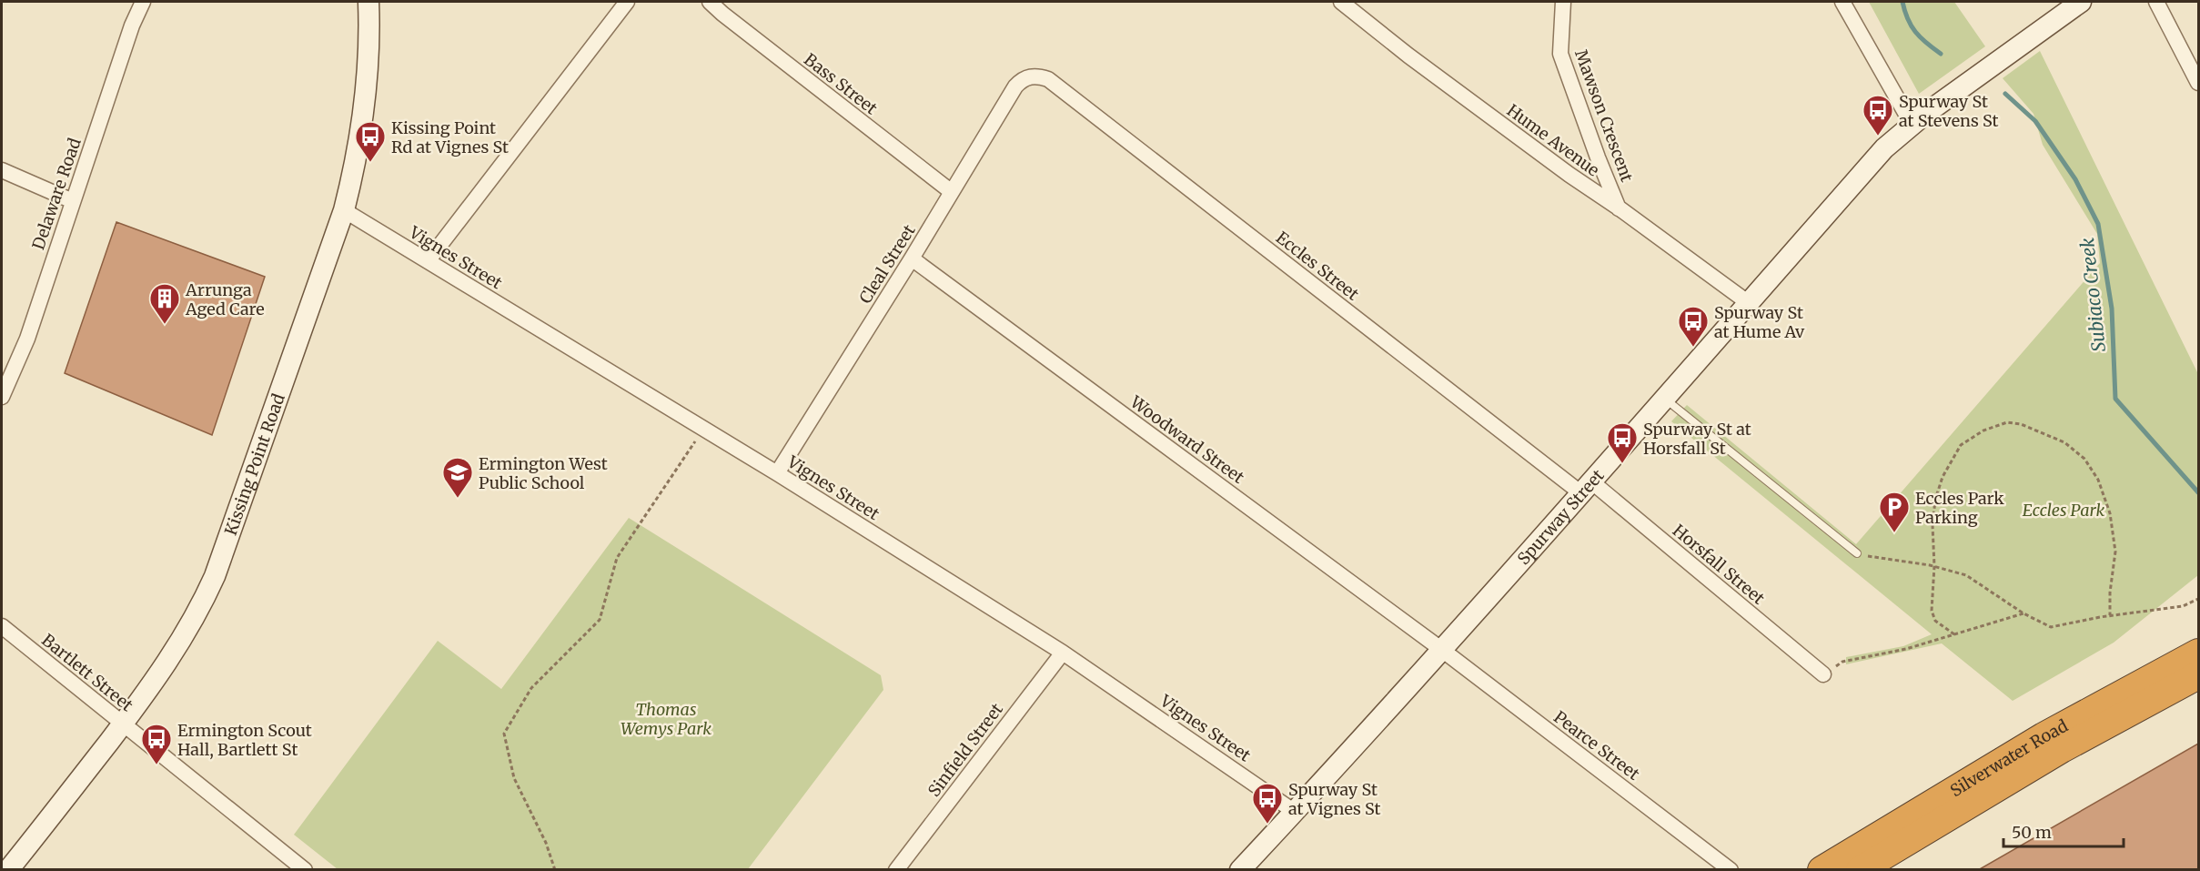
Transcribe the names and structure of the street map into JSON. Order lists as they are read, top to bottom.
{
  "streets": {
    "highway": ["Silverwater Road"],
    "street": [
      "Bass Street",
      "Mawson Crescent",
      "Hume Avenue",
      "Delaware Road",
      "Vignes Street",
      "Cleal Street",
      "Eccles Street",
      "Woodward Street",
      "Kissing Point Road",
      "Spurway Street",
      "Horsfall Street",
      "Bartlett Street",
      "Pearce Street",
      "Sinfield Street"
    ]
  },
  "crossings": [
    ["Bass Street", "Cleal Street"],
    ["Mawson Crescent", "Hume Avenue"],
    ["Hume Avenue", "Spurway Street"],
    ["Vignes Street", "Cleal Street"],
    ["Vignes Street", "Kissing Point Road"],
    ["Vignes Street", "Spurway Street"],
    ["Vignes Street", "Sinfield Street"],
    ["Cleal Street", "Eccles Street"],
    ["Cleal Street", "Woodward Street"],
    ["Eccles Street", "Spurway Street"],
    ["Eccles Street", "Horsfall Street"],
    ["Woodward Street", "Spurway Street"],
    ["Woodward Street", "Pearce Street"],
    ["Kissing Point Road", "Bartlett Street"],
    ["Spurway Street", "Horsfall Street"],
    ["Spurway Street", "Pearce Street"]
  ],
  "water": ["Subiaco Creek"],
  "parks": ["Eccles Park", "Thomas Wemys Park"],
  "places": {
    "bus stop": [
      "Spurway St at Stevens St",
      "Kissing Point Rd at Vignes St",
      "Spurway St at Hume Av",
      "Spurway St at Horsfall St",
      "Ermington Scout Hall, Bartlett St",
      "Spurway St at Vignes St"
    ],
    "building": ["Arrunga Aged Care"],
    "school or university": ["Ermington West Public School"],
    "parking": ["Eccles Park Parking"]
  },
  "scale_bar": "50 m"
}
